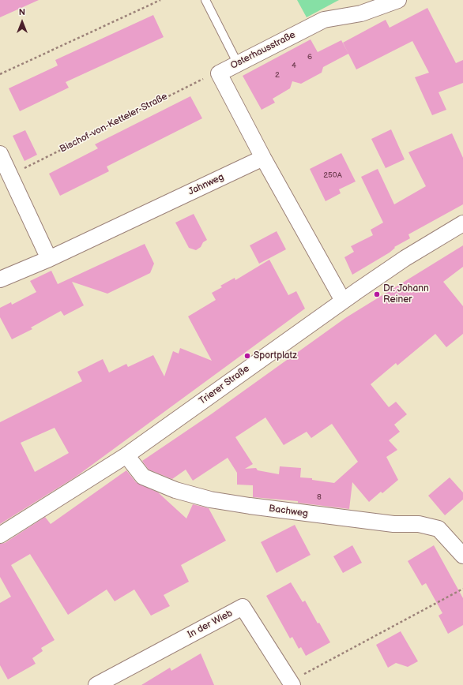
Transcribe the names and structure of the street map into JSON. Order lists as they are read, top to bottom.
{
  "streets": {
    "street": [
      "Osterhausstraße",
      "Jahnweg",
      "Trierer Straße",
      "Bachweg",
      "In der Wieb"
    ],
    "path": ["Bischof-von-Ketteler-Straße"]
  },
  "crossings": [
    ["Osterhausstraße", "Bischof-von-Ketteler-Straße"],
    ["Trierer Straße", "Bachweg"]
  ],
  "places": ["Dr. Johann Reiner", "Sportplatz"],
  "house_numbers": [
    "6",
    "4",
    "2",
    "250A",
    "8"
  ],
  "north": "top"
}
